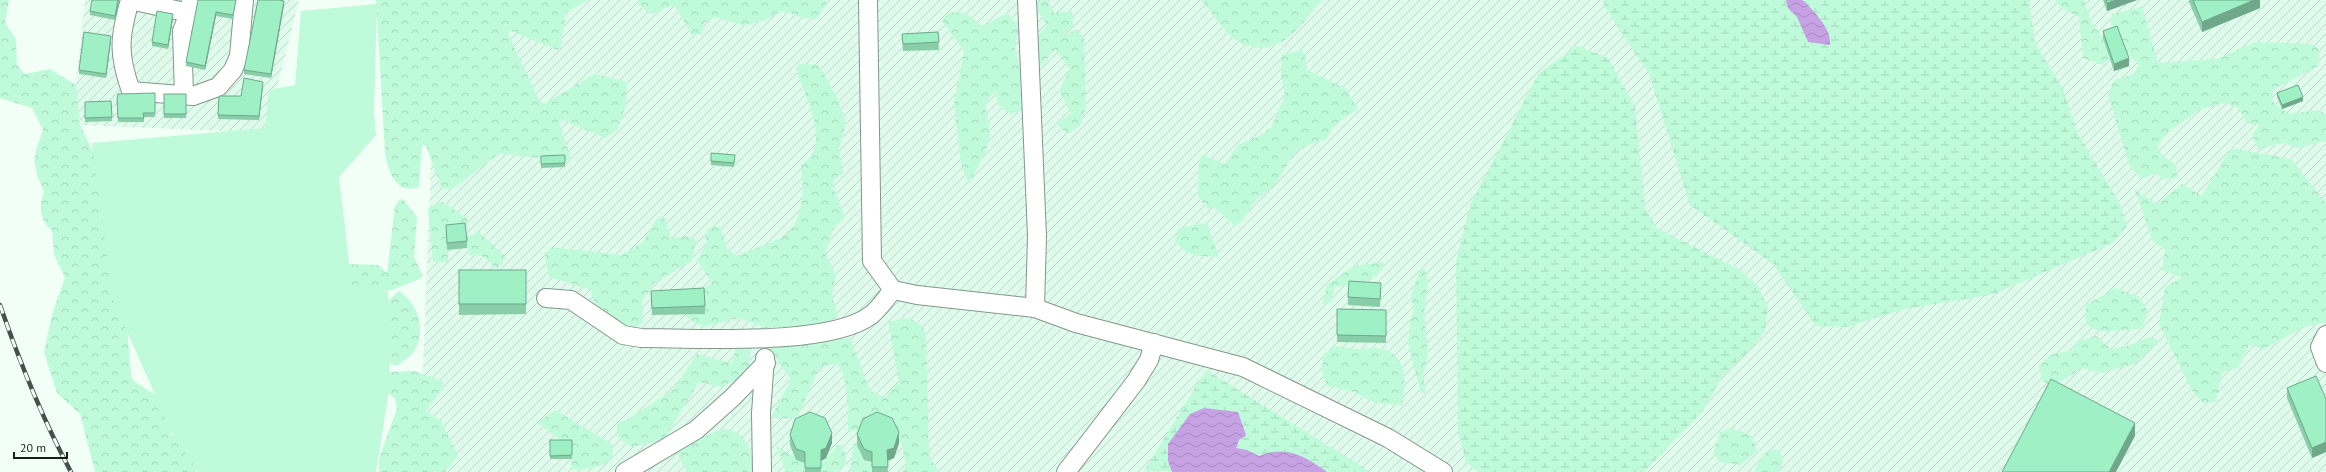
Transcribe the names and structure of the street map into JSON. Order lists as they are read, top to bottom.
{
  "scale_bar": "20 m"
}
